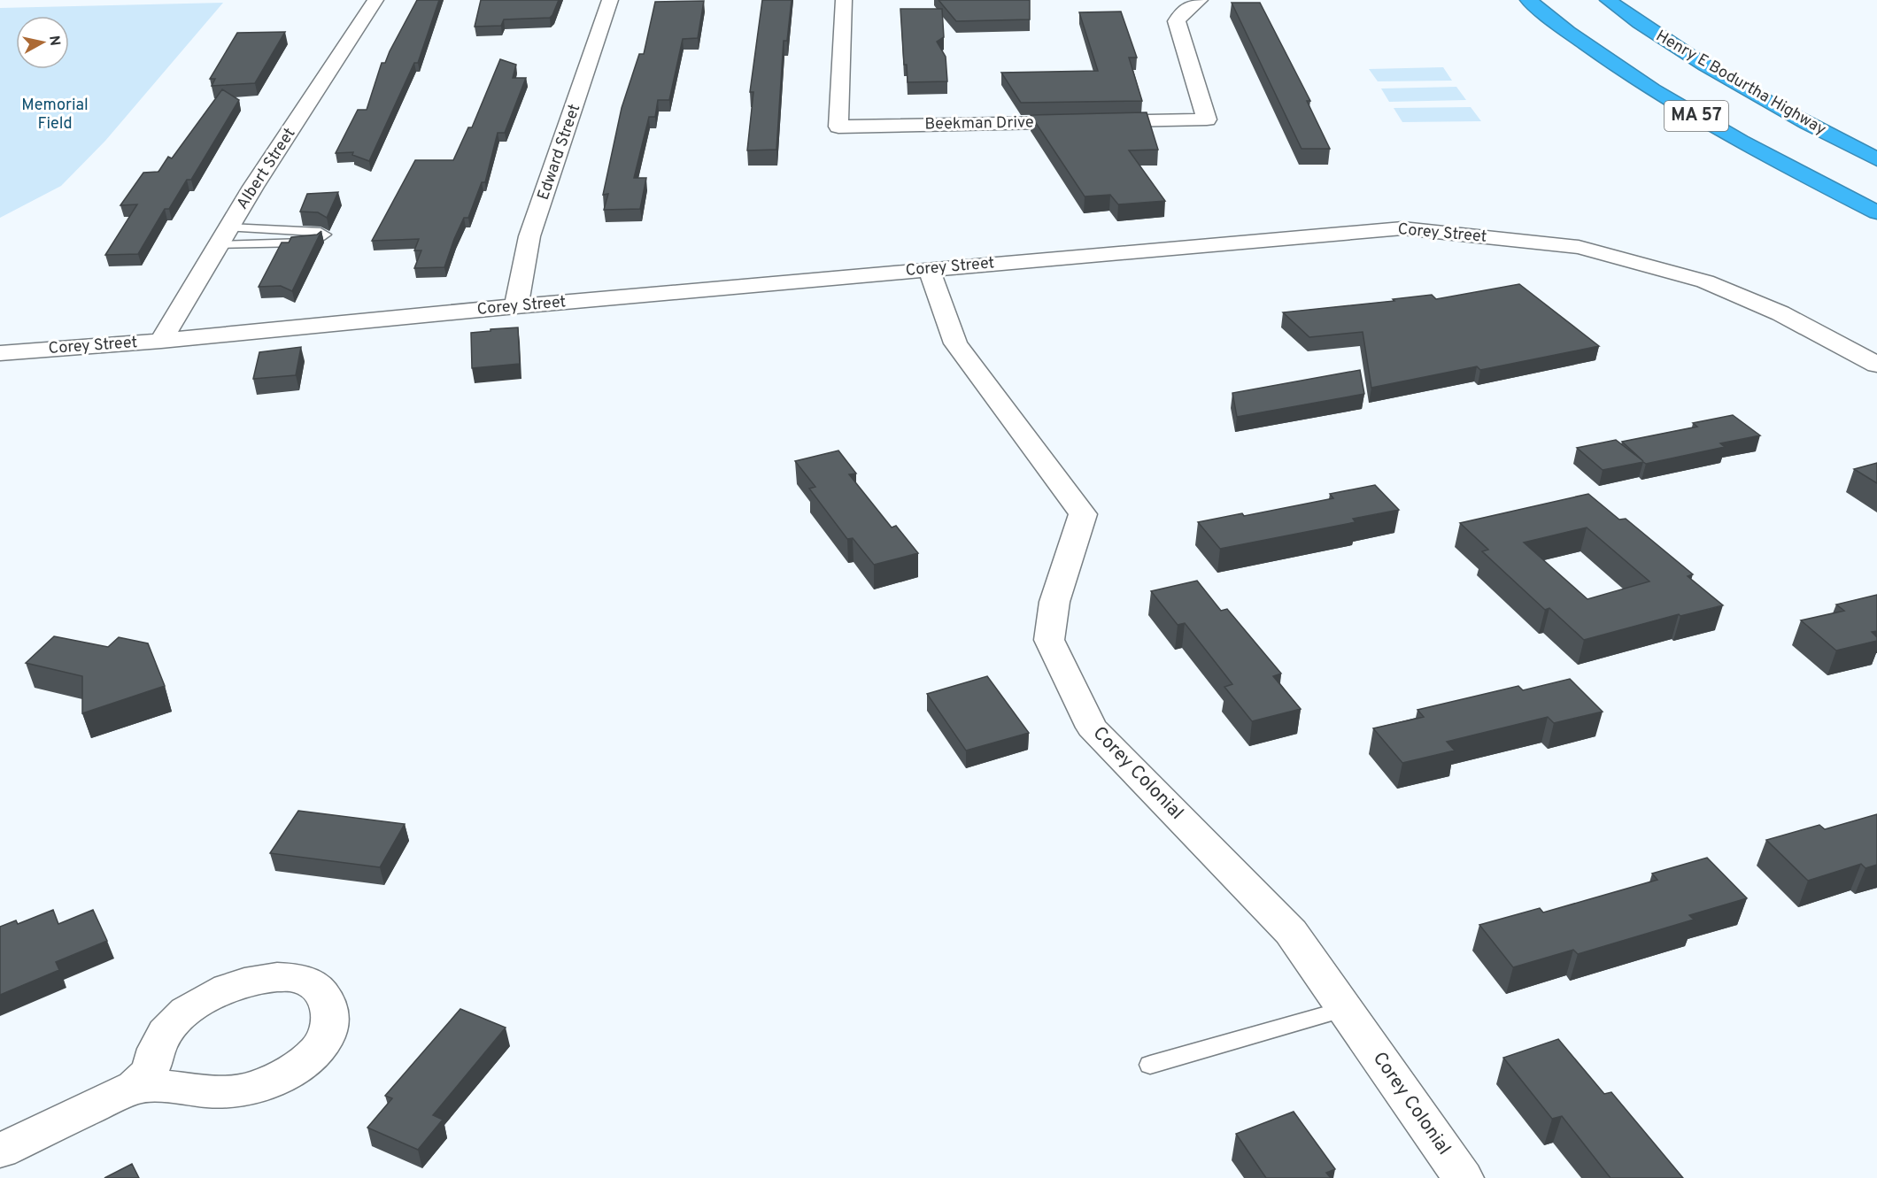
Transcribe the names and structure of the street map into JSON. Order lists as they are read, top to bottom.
{
  "streets": {
    "highway": ["Henry E Bodurtha Highway", "MA 57"],
    "street": [
      "Beekman Drive",
      "Edward Street",
      "Albert Street",
      "Corey Street",
      "Corey Colonial"
    ]
  },
  "crossings": [
    ["Edward Street", "Corey Street"],
    ["Albert Street", "Corey Street"],
    ["Corey Street", "Corey Colonial"]
  ],
  "parks": ["Memorial Field"],
  "north": "right"
}
